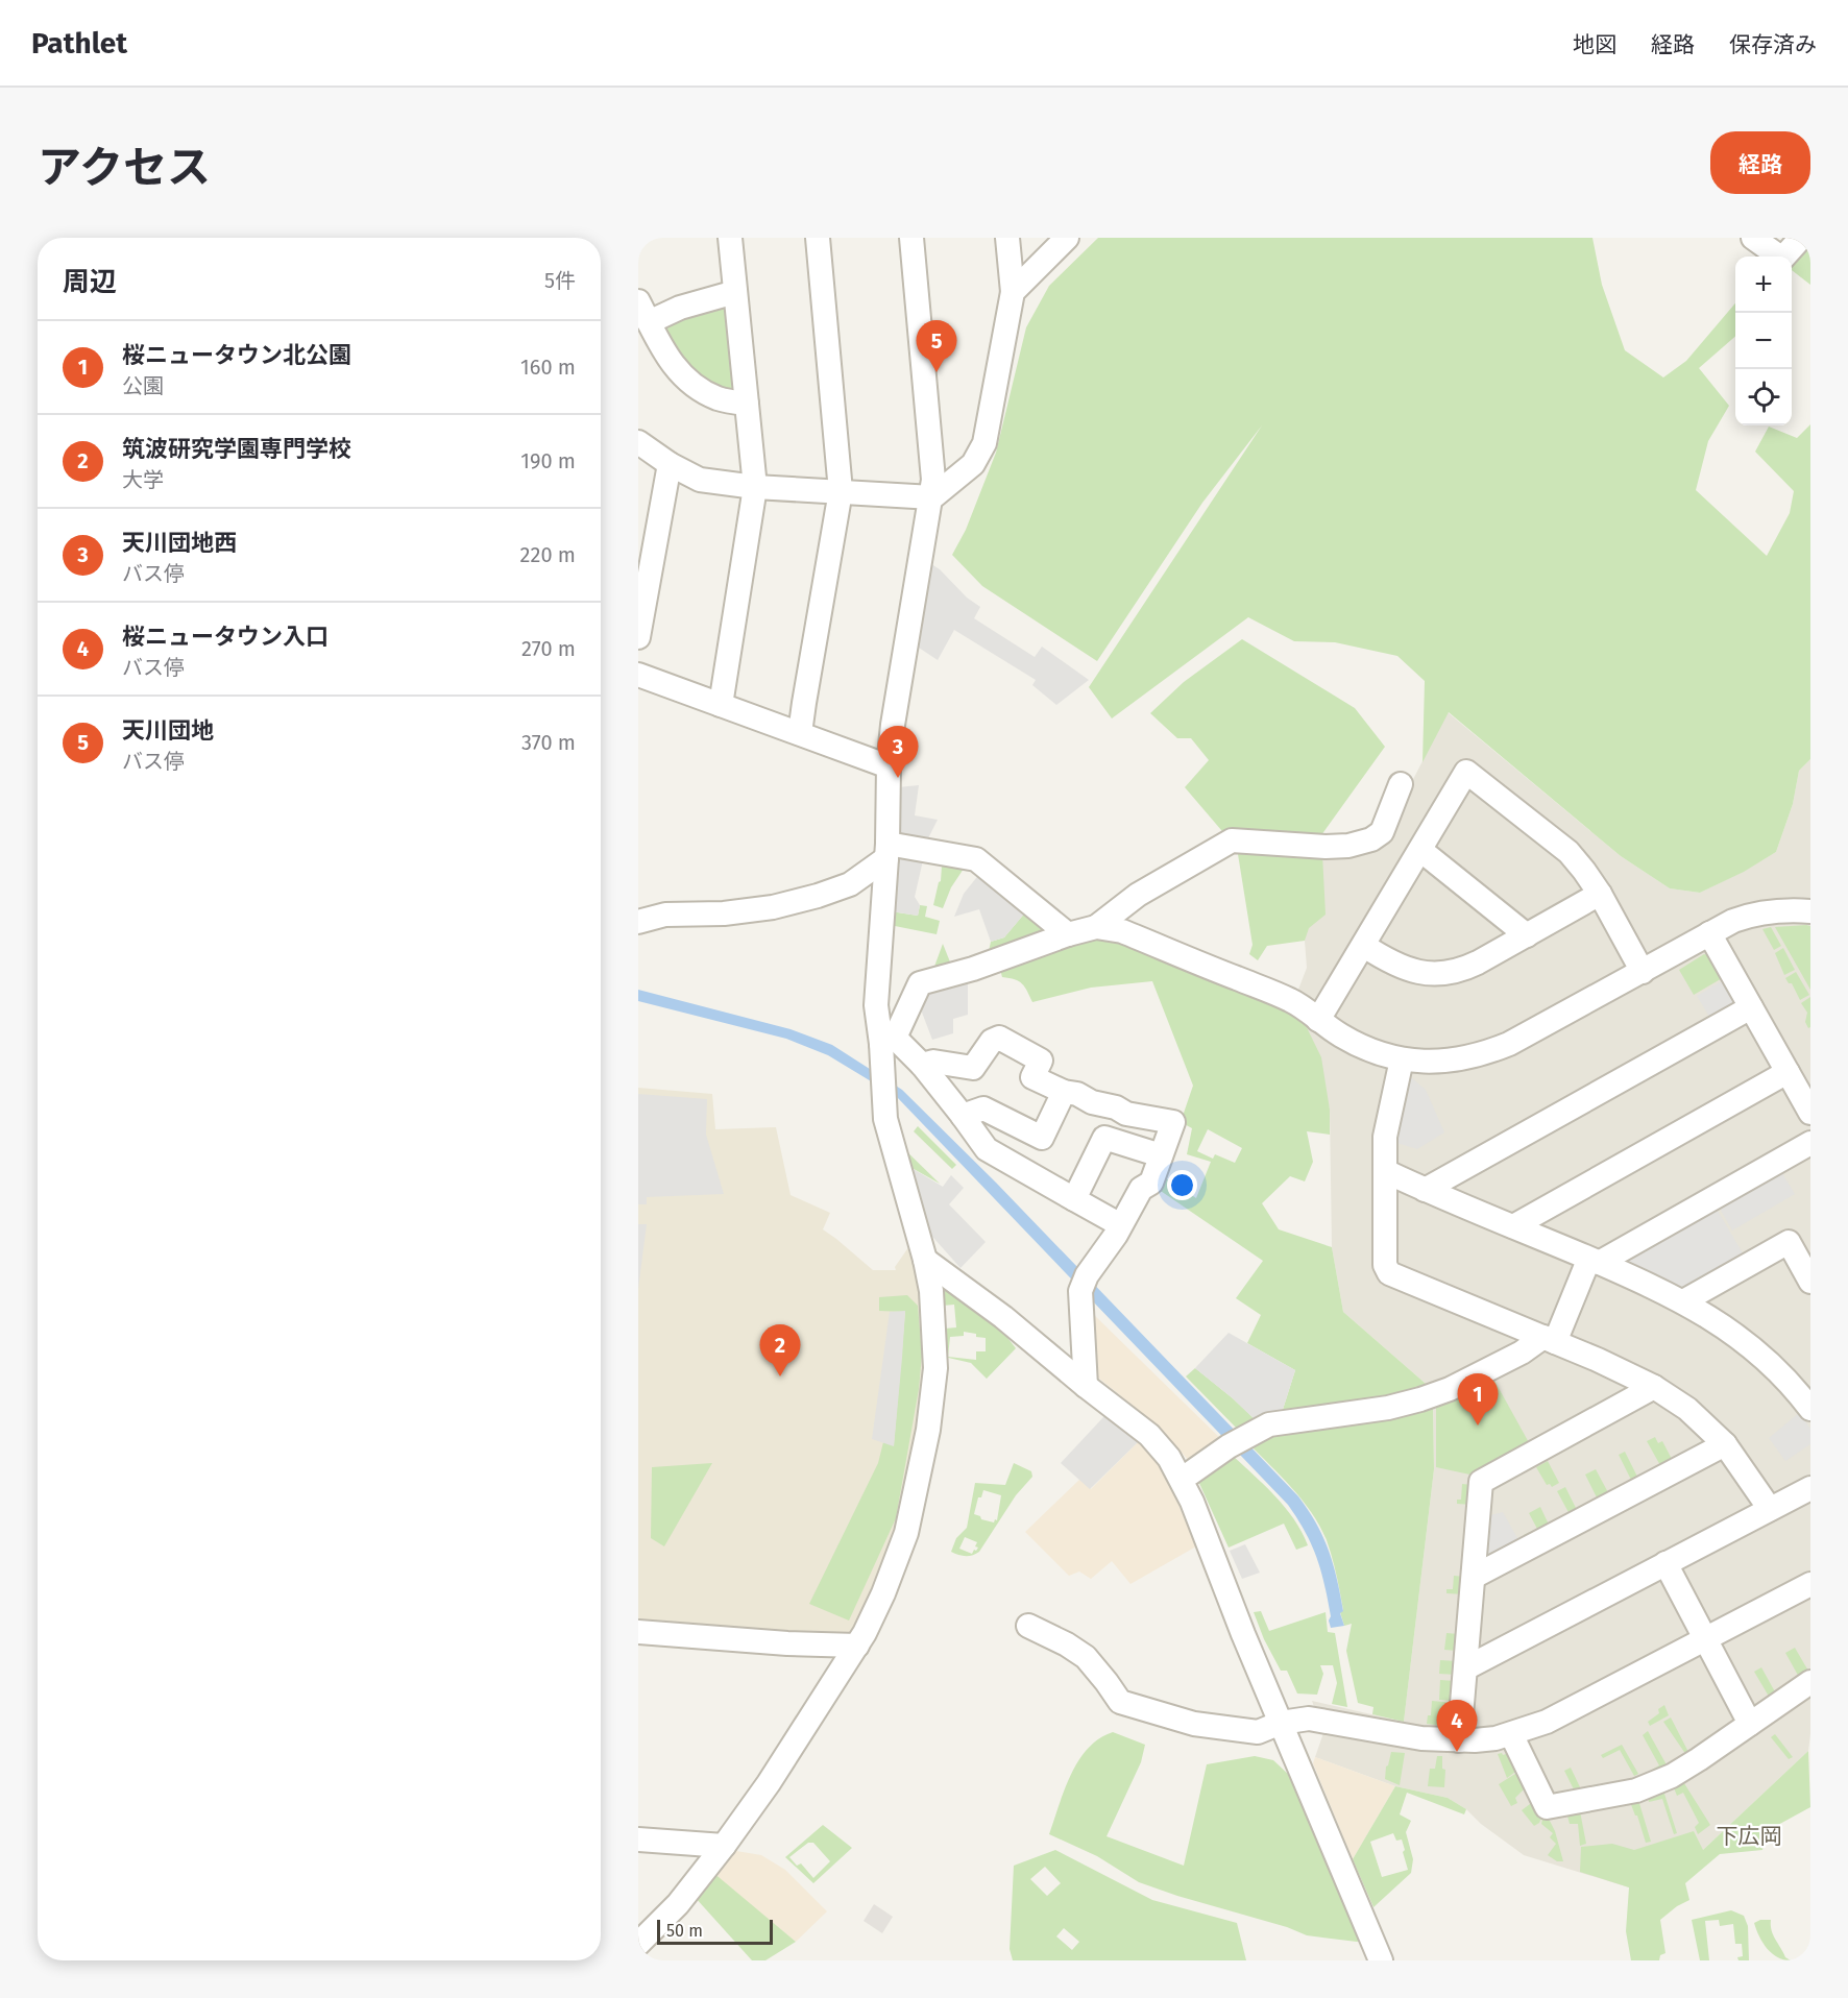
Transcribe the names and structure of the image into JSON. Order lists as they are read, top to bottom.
{
  "districts": ["下広岡"],
  "scale_bar": "50 m",
  "page": {
    "header": "Pathlet",
    "nav": ["地図", "経路", "保存済み"],
    "title": "アクセス",
    "buttons": "経路",
    "heading": ["周辺", "5件"],
    "map_buttons": ["+", "−"],
    "list": [
      {
        "mark": "1",
        "name": "桜ニュータウン北公園",
        "note": "公園",
        "value": "160 m"
      },
      {
        "mark": "2",
        "name": "筑波研究学園専門学校",
        "note": "大学",
        "value": "190 m"
      },
      {
        "mark": "3",
        "name": "天川団地西",
        "note": "バス停",
        "value": "220 m"
      },
      {
        "mark": "4",
        "name": "桜ニュータウン入口",
        "note": "バス停",
        "value": "270 m"
      },
      {
        "mark": "5",
        "name": "天川団地",
        "note": "バス停",
        "value": "370 m"
      }
    ],
    "pins": [
      "5",
      "3",
      "2",
      "1",
      "4"
    ],
    "scale": "50 m"
  }
}
